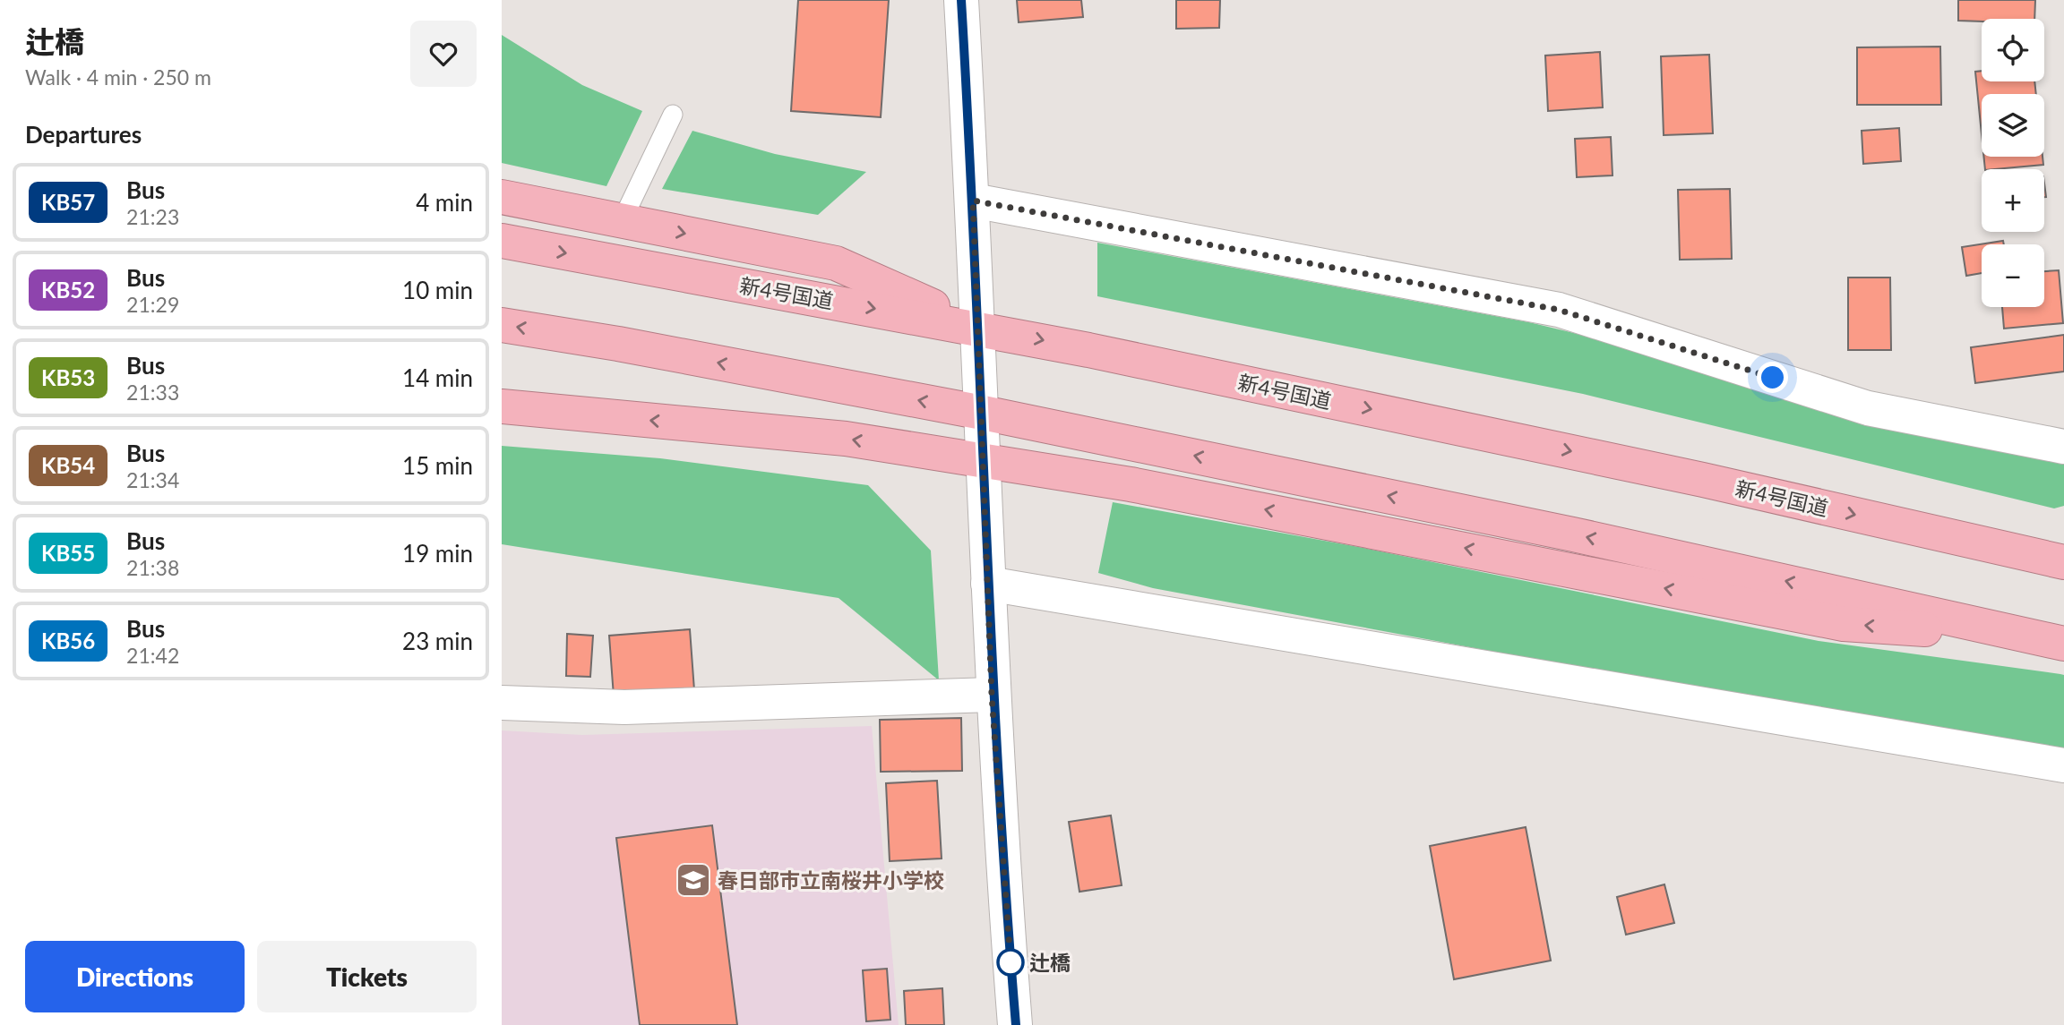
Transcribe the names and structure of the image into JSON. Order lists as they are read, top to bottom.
{
  "streets": {
    "highway": ["新4号国道"]
  },
  "places": {
    "school or university": ["春日部市立南桜井小学校"],
    "other": ["辻橋"]
  },
  "lines": ["bus line KB57"],
  "page": {
    "heading": [
      ["辻橋", "Walk · 4 min · 250 m"],
      "Departures"
    ],
    "map_buttons": ["+", "−"],
    "list": [
      {
        "mark": "KB57",
        "name": "Bus",
        "note": "21:23",
        "value": "4 min"
      },
      {
        "mark": "KB52",
        "name": "Bus",
        "note": "21:29",
        "value": "10 min"
      },
      {
        "mark": "KB53",
        "name": "Bus",
        "note": "21:33",
        "value": "14 min"
      },
      {
        "mark": "KB54",
        "name": "Bus",
        "note": "21:34",
        "value": "15 min"
      },
      {
        "mark": "KB55",
        "name": "Bus",
        "note": "21:38",
        "value": "19 min"
      },
      {
        "mark": "KB56",
        "name": "Bus",
        "note": "21:42",
        "value": "23 min"
      }
    ],
    "buttons": ["Directions", "Tickets"]
  }
}
